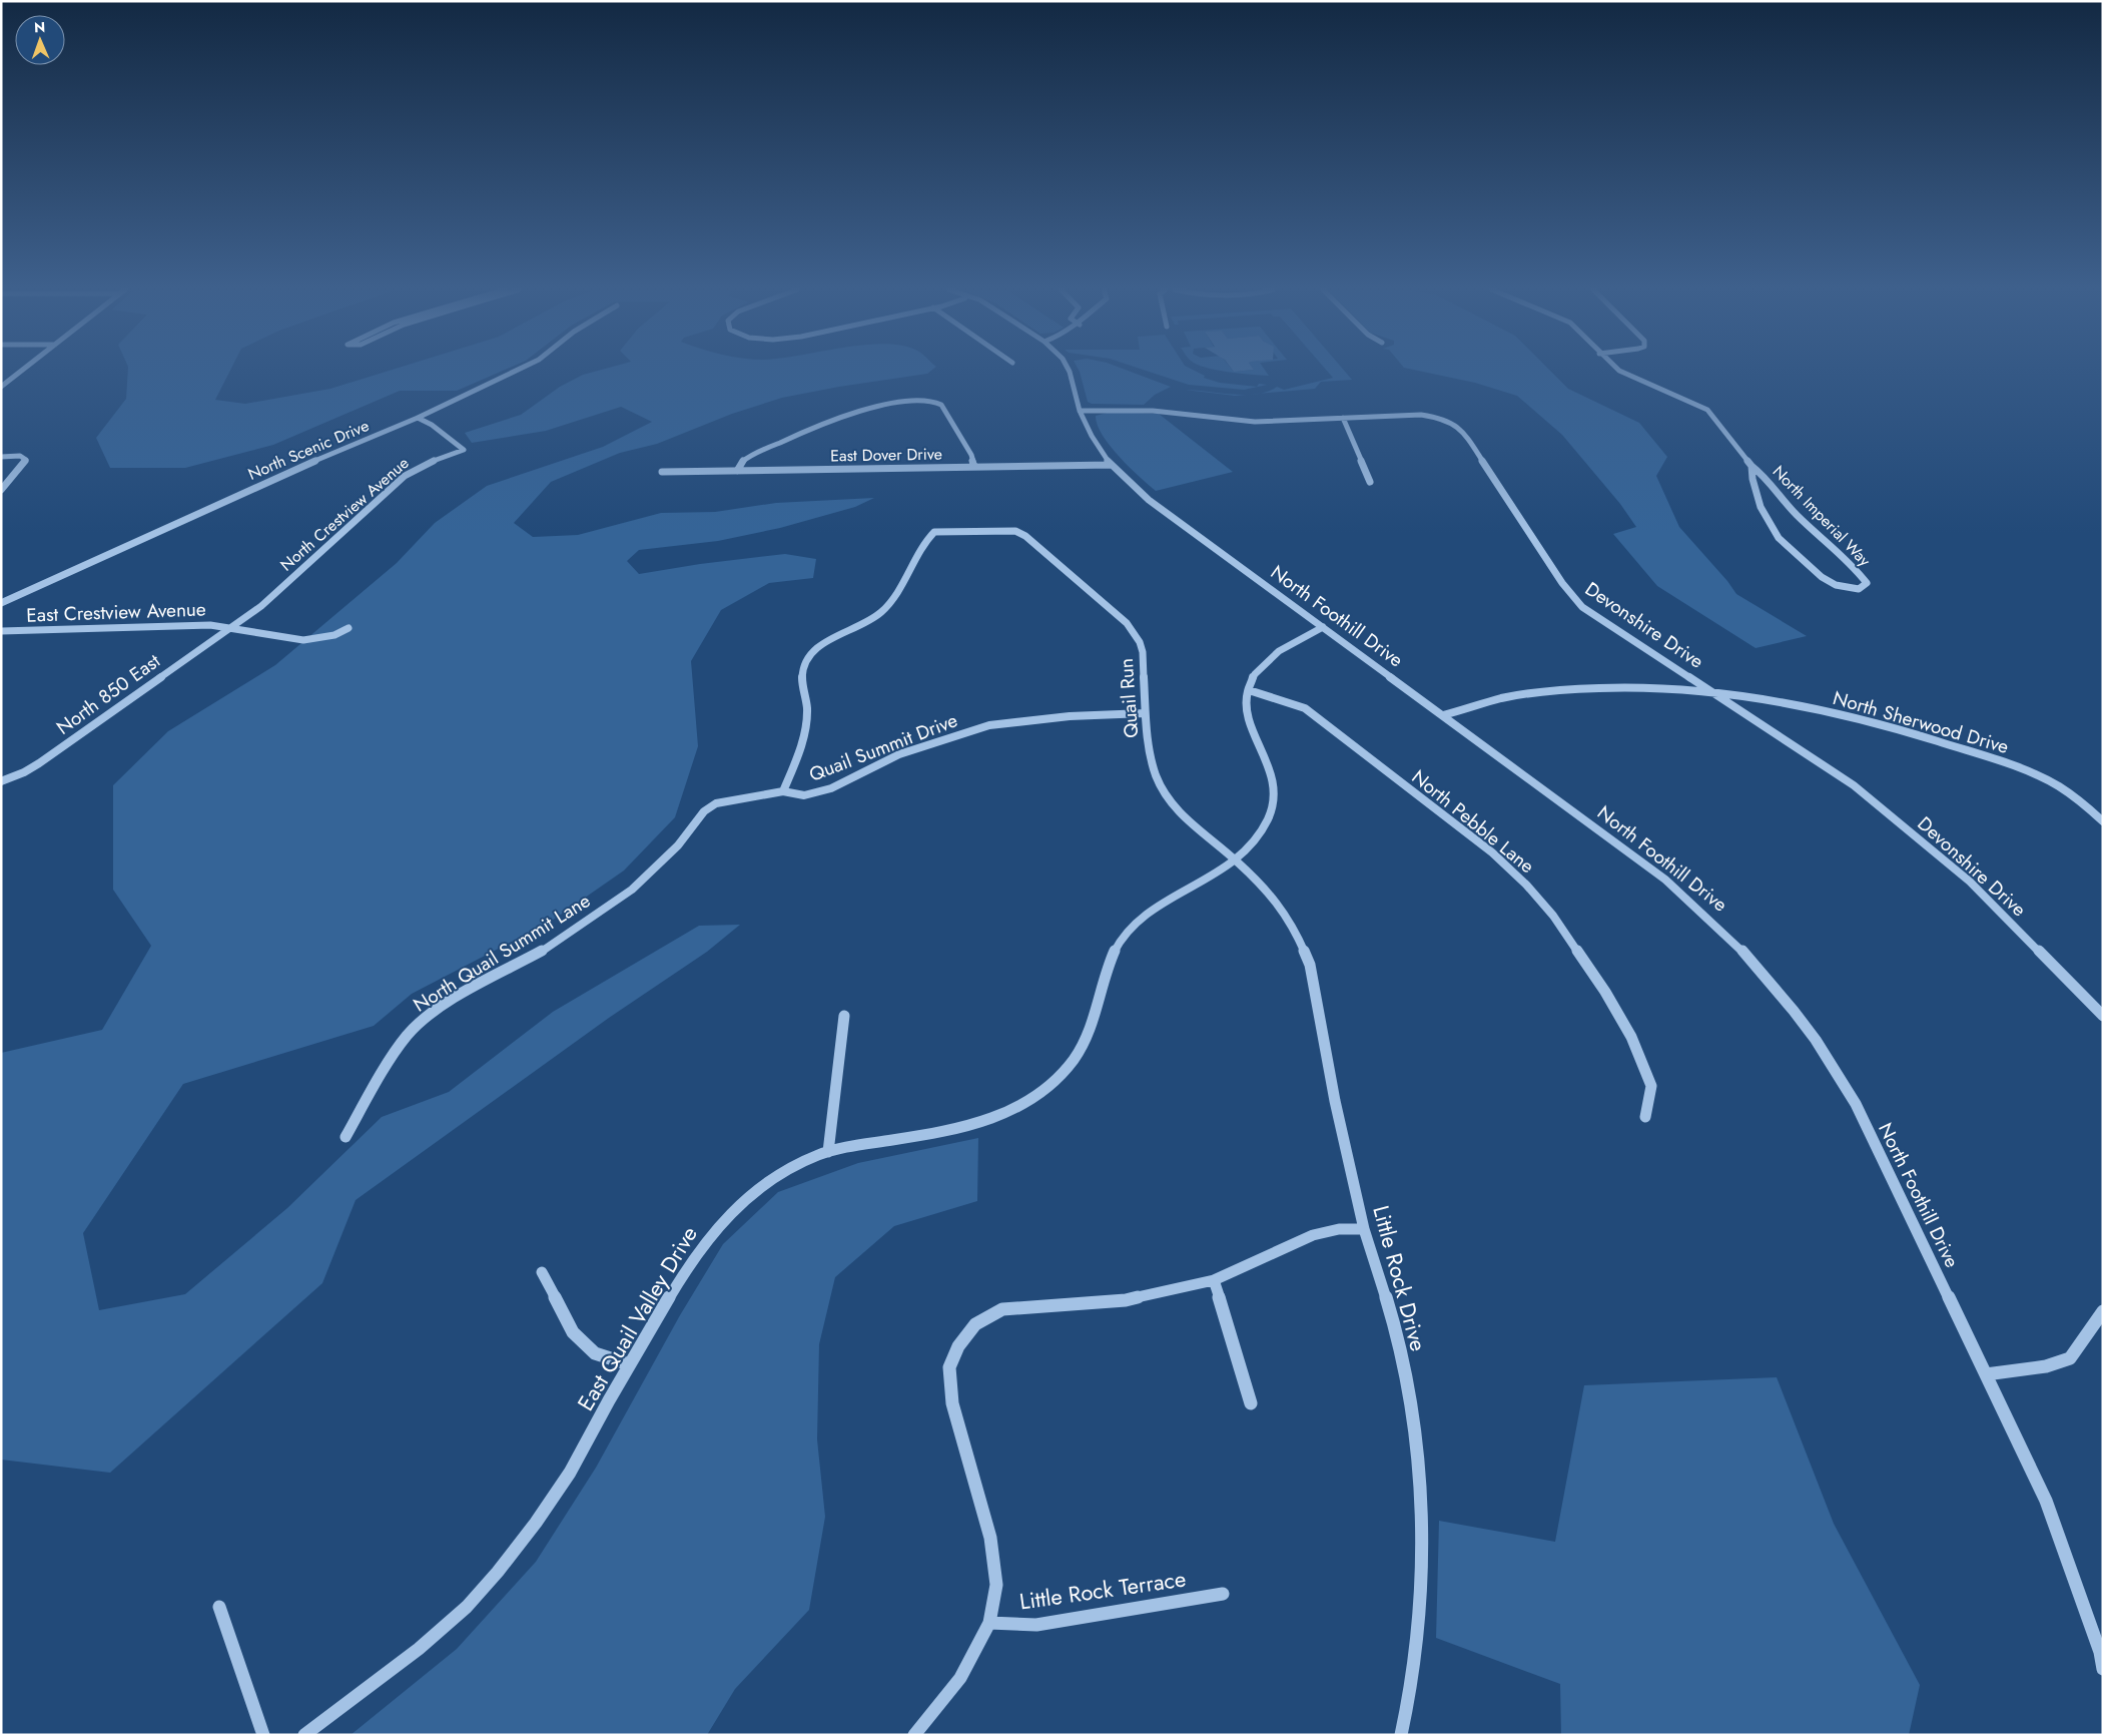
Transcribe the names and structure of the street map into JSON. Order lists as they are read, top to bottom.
{
  "streets": {
    "street": [
      "North Scenic Drive",
      "East Dover Drive",
      "North Crestview Avenue",
      "North Imperial Way",
      "East Crestview Avenue",
      "North Foothill Drive",
      "Devonshire Drive",
      "North 850 East",
      "Quail Run",
      "North Sherwood Drive",
      "Quail Summit Drive",
      "North Pebble Lane",
      "North Quail Summit Lane",
      "Little Rock Drive",
      "East Quail Valley Drive",
      "Little Rock Terrace"
    ]
  },
  "crossings": [
    ["North Scenic Drive", "North Crestview Avenue"],
    ["East Dover Drive", "North Foothill Drive"],
    ["North Crestview Avenue", "East Crestview Avenue"],
    ["North Crestview Avenue", "North 850 East"],
    ["East Crestview Avenue", "North 850 East"],
    ["North Foothill Drive", "Devonshire Drive"],
    ["North Foothill Drive", "North Sherwood Drive"],
    ["North Foothill Drive", "East Quail Valley Drive"],
    ["Devonshire Drive", "North Sherwood Drive"],
    ["Quail Run", "Quail Summit Drive"],
    ["Quail Run", "Little Rock Drive"],
    ["Quail Run", "East Quail Valley Drive"],
    ["Quail Summit Drive", "North Quail Summit Lane"],
    ["North Pebble Lane", "East Quail Valley Drive"],
    ["Little Rock Drive", "East Quail Valley Drive"]
  ],
  "north": "top"
}
